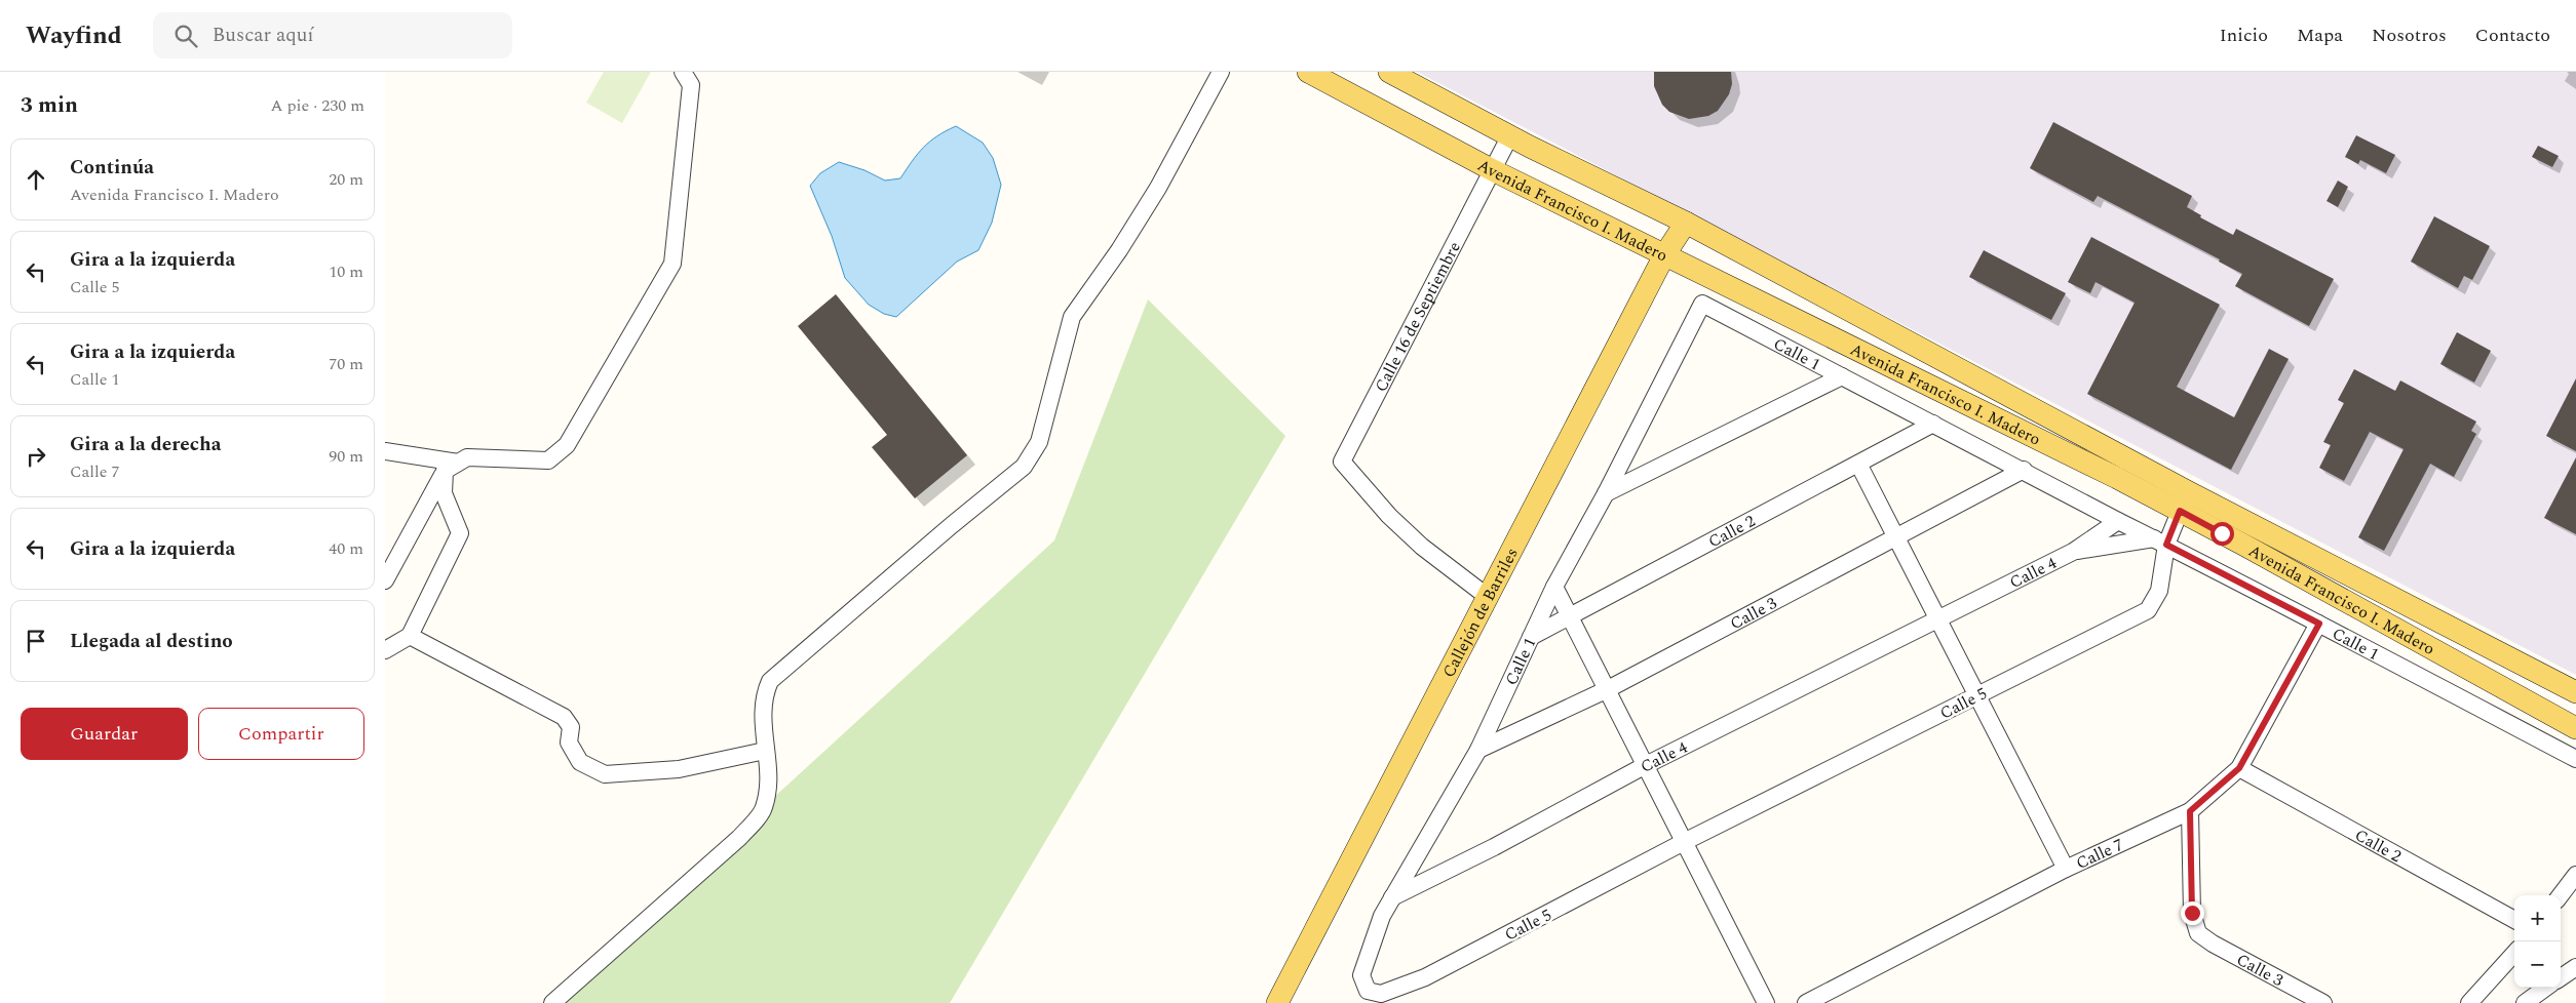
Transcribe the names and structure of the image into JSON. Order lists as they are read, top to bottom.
{
  "streets": {
    "main road": ["Avenida Francisco I. Madero", "Callejón de Barriles"],
    "street": [
      "Calle 16 de Septiembre",
      "Calle 1",
      "Calle 2",
      "Calle 4",
      "Calle 3",
      "Calle 5",
      "Calle 7"
    ]
  },
  "crossings": [
    ["Avenida Francisco I. Madero", "Calle 16 de Septiembre"],
    ["Avenida Francisco I. Madero", "Callejón de Barriles"],
    ["Avenida Francisco I. Madero", "Calle 5"],
    ["Calle 16 de Septiembre", "Callejón de Barriles"],
    ["Calle 1", "Calle 2"],
    ["Calle 1", "Calle 4"],
    ["Calle 1", "Calle 3"],
    ["Calle 1", "Calle 5"],
    ["Calle 1", "Calle 7"],
    ["Calle 2", "Calle 7"],
    ["Calle 4", "Calle 5"],
    ["Calle 3", "Calle 7"]
  ],
  "page": {
    "header": "Wayfind",
    "search": "Buscar aquí",
    "nav": [
      "Inicio",
      "Mapa",
      "Nosotros",
      "Contacto"
    ],
    "heading": ["3 min", "A pie · 230 m"],
    "list": [
      ["Continúa", "Avenida Francisco I. Madero", "20 m"],
      ["Gira a la izquierda", "Calle 5", "10 m"],
      ["Gira a la izquierda", "Calle 1", "70 m"],
      ["Gira a la derecha", "Calle 7", "90 m"],
      ["Gira a la izquierda", "40 m"],
      "Llegada al destino"
    ],
    "buttons": ["Guardar", "Compartir"],
    "map_buttons": ["+", "−"]
  }
}
